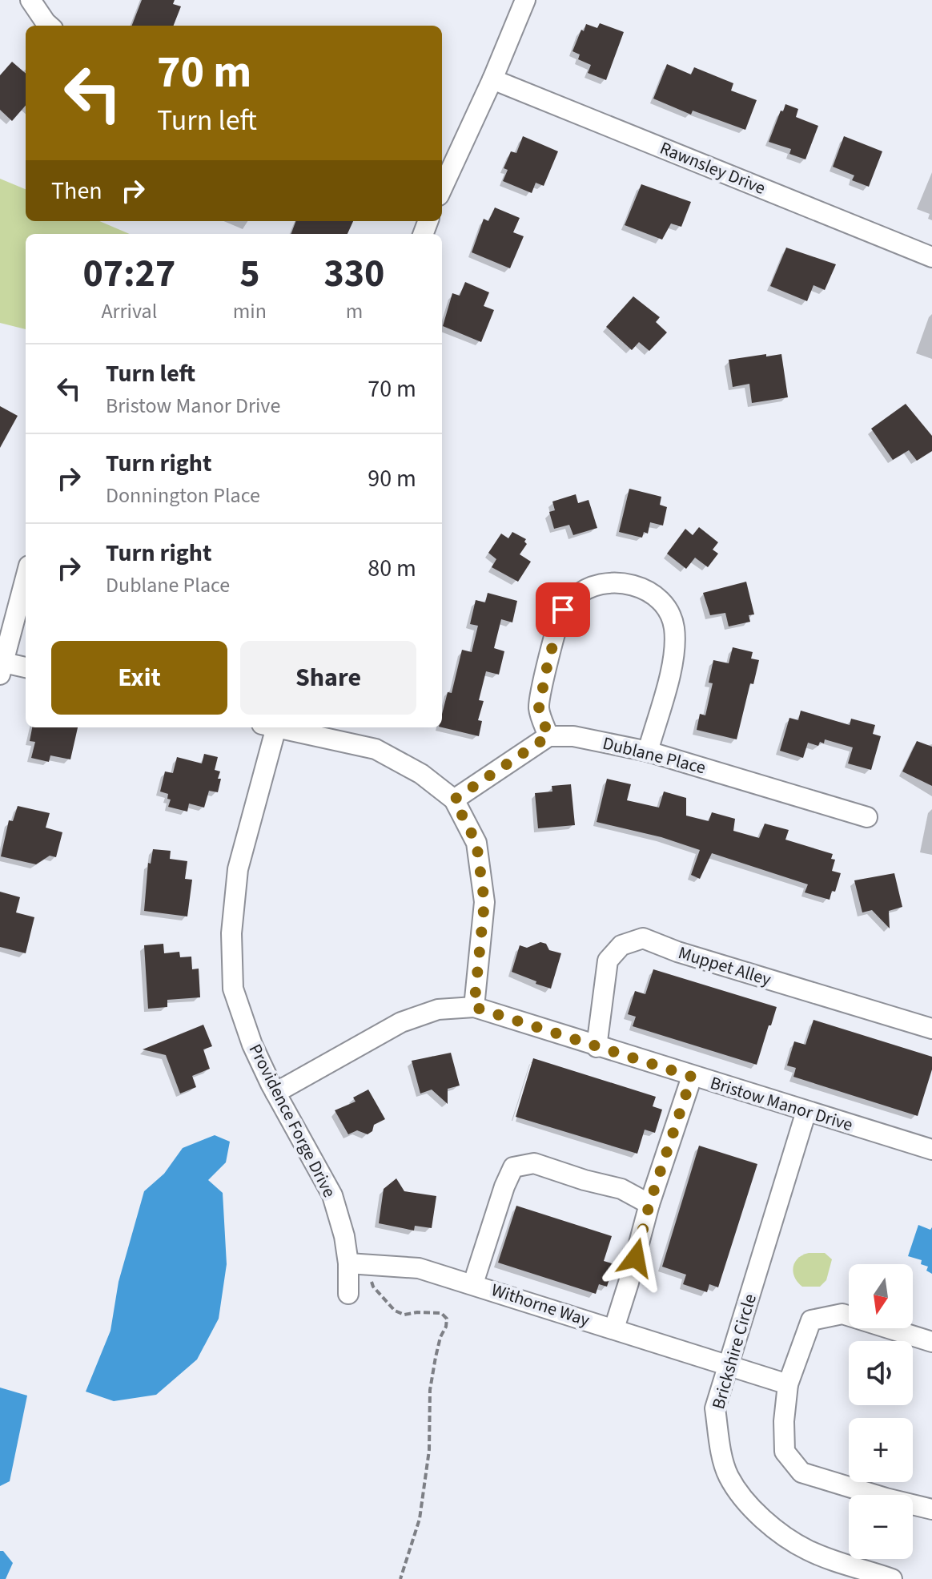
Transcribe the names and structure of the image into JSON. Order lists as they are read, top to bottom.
{
  "streets": {
    "street": [
      "Rawnsley Drive",
      "Dublane Place",
      "Muppet Alley",
      "Bristow Manor Drive",
      "Providence Forge Drive",
      "Withorne Way",
      "Brickshire Circle"
    ]
  },
  "crossings": [
    ["Muppet Alley", "Bristow Manor Drive"],
    ["Bristow Manor Drive", "Providence Forge Drive"],
    ["Bristow Manor Drive", "Brickshire Circle"],
    ["Providence Forge Drive", "Withorne Way"],
    ["Withorne Way", "Brickshire Circle"]
  ],
  "north": "bottom",
  "page": {
    "turn": ["70 m", "Turn left"],
    "then": "Then",
    "eta": [
      "07:27",
      "Arrival",
      "5",
      "min",
      "330",
      "m"
    ],
    "list": [
      {
        "name": "Turn left",
        "note": "Bristow Manor Drive",
        "value": "70 m"
      },
      {
        "name": "Turn right",
        "note": "Donnington Place",
        "value": "90 m"
      },
      {
        "name": "Turn right",
        "note": "Dublane Place",
        "value": "80 m"
      }
    ],
    "buttons": ["Exit", "Share"],
    "map_buttons": ["+", "−"]
  }
}
